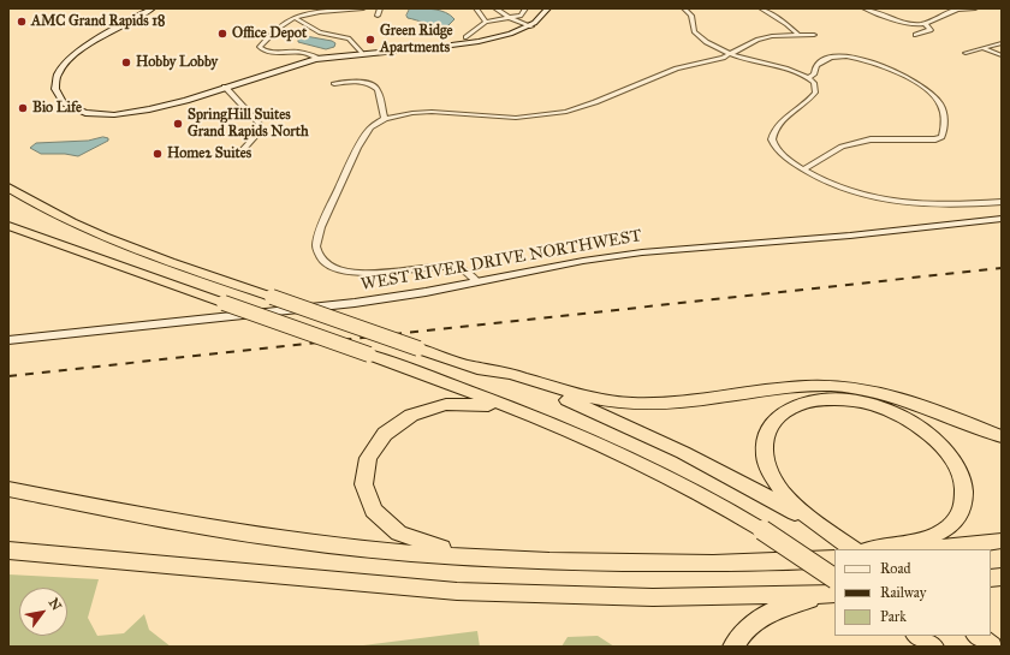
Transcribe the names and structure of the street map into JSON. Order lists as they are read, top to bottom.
{
  "streets": {
    "street": ["WEST RIVER DRIVE NORTHWEST"]
  },
  "places": [
    "AMC Grand Rapids 18",
    "Office Depot",
    "Green Ridge Apartments",
    "Hobby Lobby",
    "Bio Life",
    "SpringHill Suites Grand Rapids North",
    "Home2 Suites"
  ],
  "legend": ["Road", "Railway", "Park"],
  "north": "top right"
}
